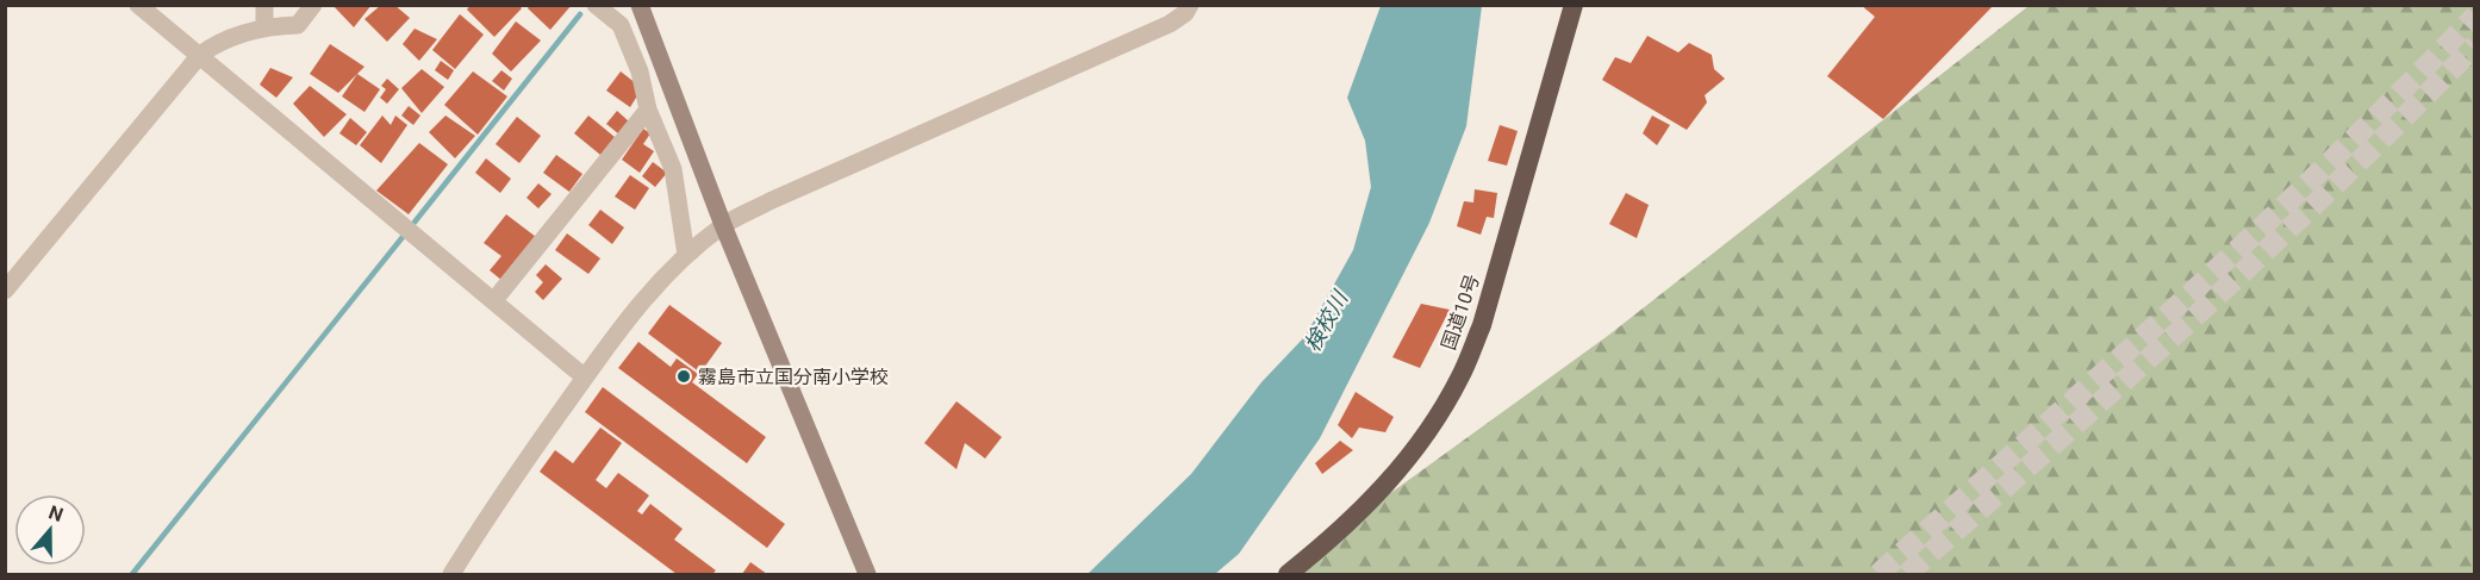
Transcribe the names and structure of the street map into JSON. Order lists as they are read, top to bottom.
{
  "streets": {
    "highway": ["国道10号"]
  },
  "water": ["検校川"],
  "places": ["霧島市立国分南小学校"],
  "north": "top"
}
